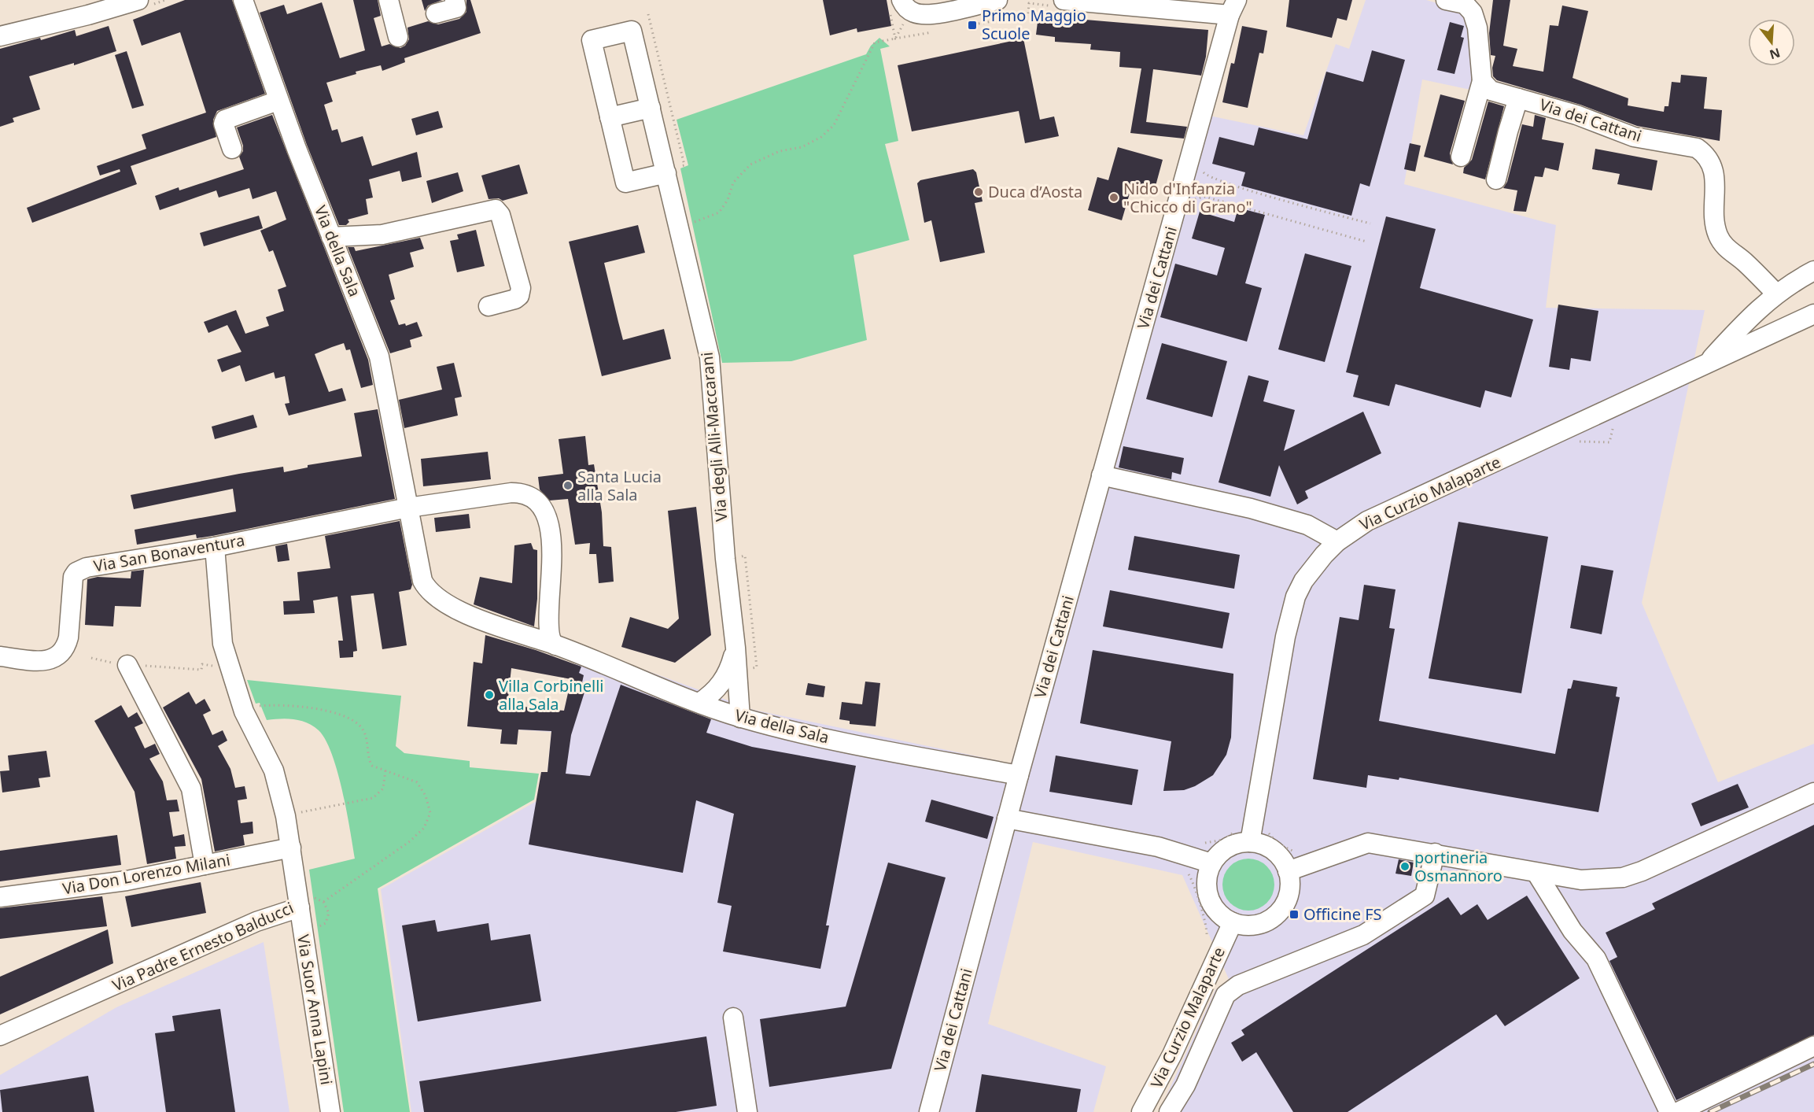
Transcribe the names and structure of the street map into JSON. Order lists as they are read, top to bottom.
{
  "streets": {
    "street": [
      "Via dei Cattani",
      "Via della Sala",
      "Via degli Alli-Maccarani",
      "Via Curzio Malaparte",
      "Via San Bonaventura",
      "Via Don Lorenzo Milani",
      "Via Padre Ernesto Balducci",
      "Via Suor Anna Lapini"
    ]
  },
  "crossings": [
    ["Via dei Cattani", "Via della Sala"],
    ["Via della Sala", "Via degli Alli-Maccarani"],
    ["Via della Sala", "Via San Bonaventura"],
    ["Via San Bonaventura", "Via Padre Ernesto Balducci"],
    ["Via Don Lorenzo Milani", "Via Padre Ernesto Balducci"],
    ["Via Padre Ernesto Balducci", "Via Suor Anna Lapini"]
  ],
  "places": {
    "transit": ["Primo Maggio Scuole", "Officine FS"],
    "other": [
      "Duca d’Aosta",
      "Nido d'Infanzia \"Chicco di Grano\"",
      "Santa Lucia alla Sala",
      "Villa Corbinelli alla Sala",
      "portineria Osmannoro"
    ]
  },
  "north": "bottom"
}
